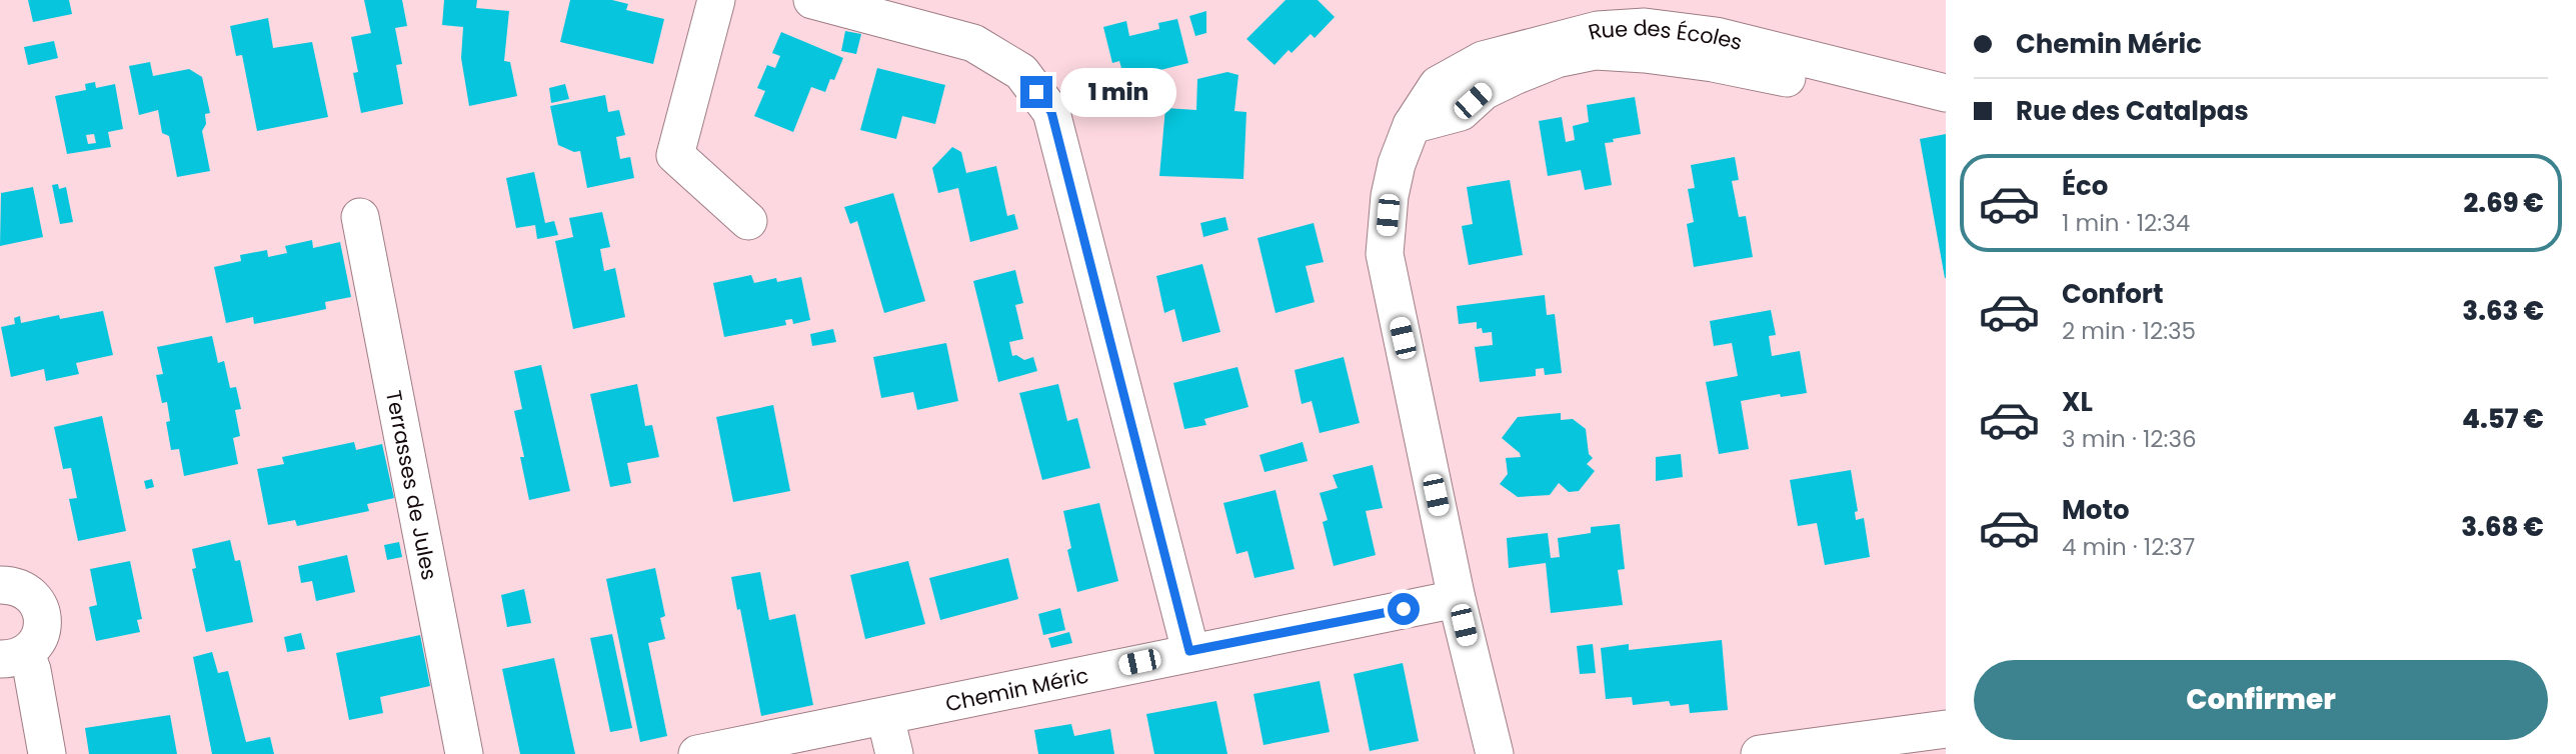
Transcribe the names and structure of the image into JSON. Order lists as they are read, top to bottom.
{
  "streets": {
    "street": ["Rue des Écoles", "Terrasses de Jules", "Chemin Méric"]
  },
  "crossings": [
    ["Rue des Écoles", "Chemin Méric"]
  ],
  "page": {
    "banner": ["Chemin Méric", "Rue des Catalpas"],
    "bubble": "1 min",
    "list": [
      {
        "name": "Éco",
        "note": "1 min · 12:34",
        "value": "2.69 €"
      },
      {
        "name": "Confort",
        "note": "2 min · 12:35",
        "value": "3.63 €"
      },
      {
        "name": "XL",
        "note": "3 min · 12:36",
        "value": "4.57 €"
      },
      {
        "name": "Moto",
        "note": "4 min · 12:37",
        "value": "3.68 €"
      }
    ],
    "buttons": "Confirmer"
  }
}
